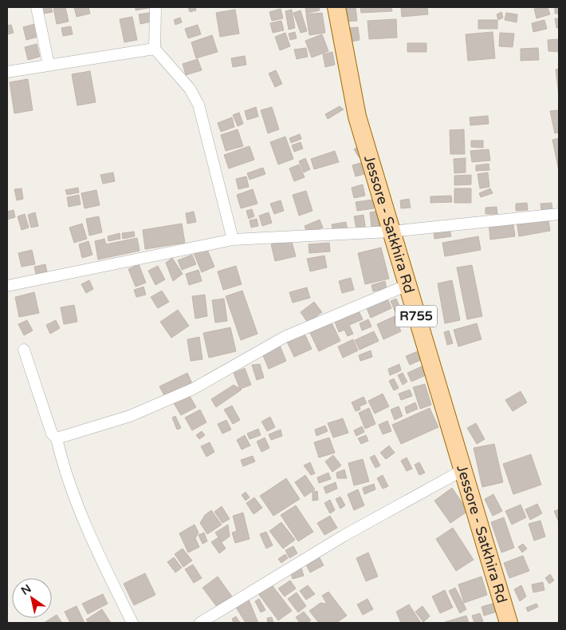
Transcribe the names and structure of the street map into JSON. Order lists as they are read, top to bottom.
{
  "streets": {
    "main road": ["Jessore - Satkhira Rd", "R755"]
  },
  "north": "top left"
}
